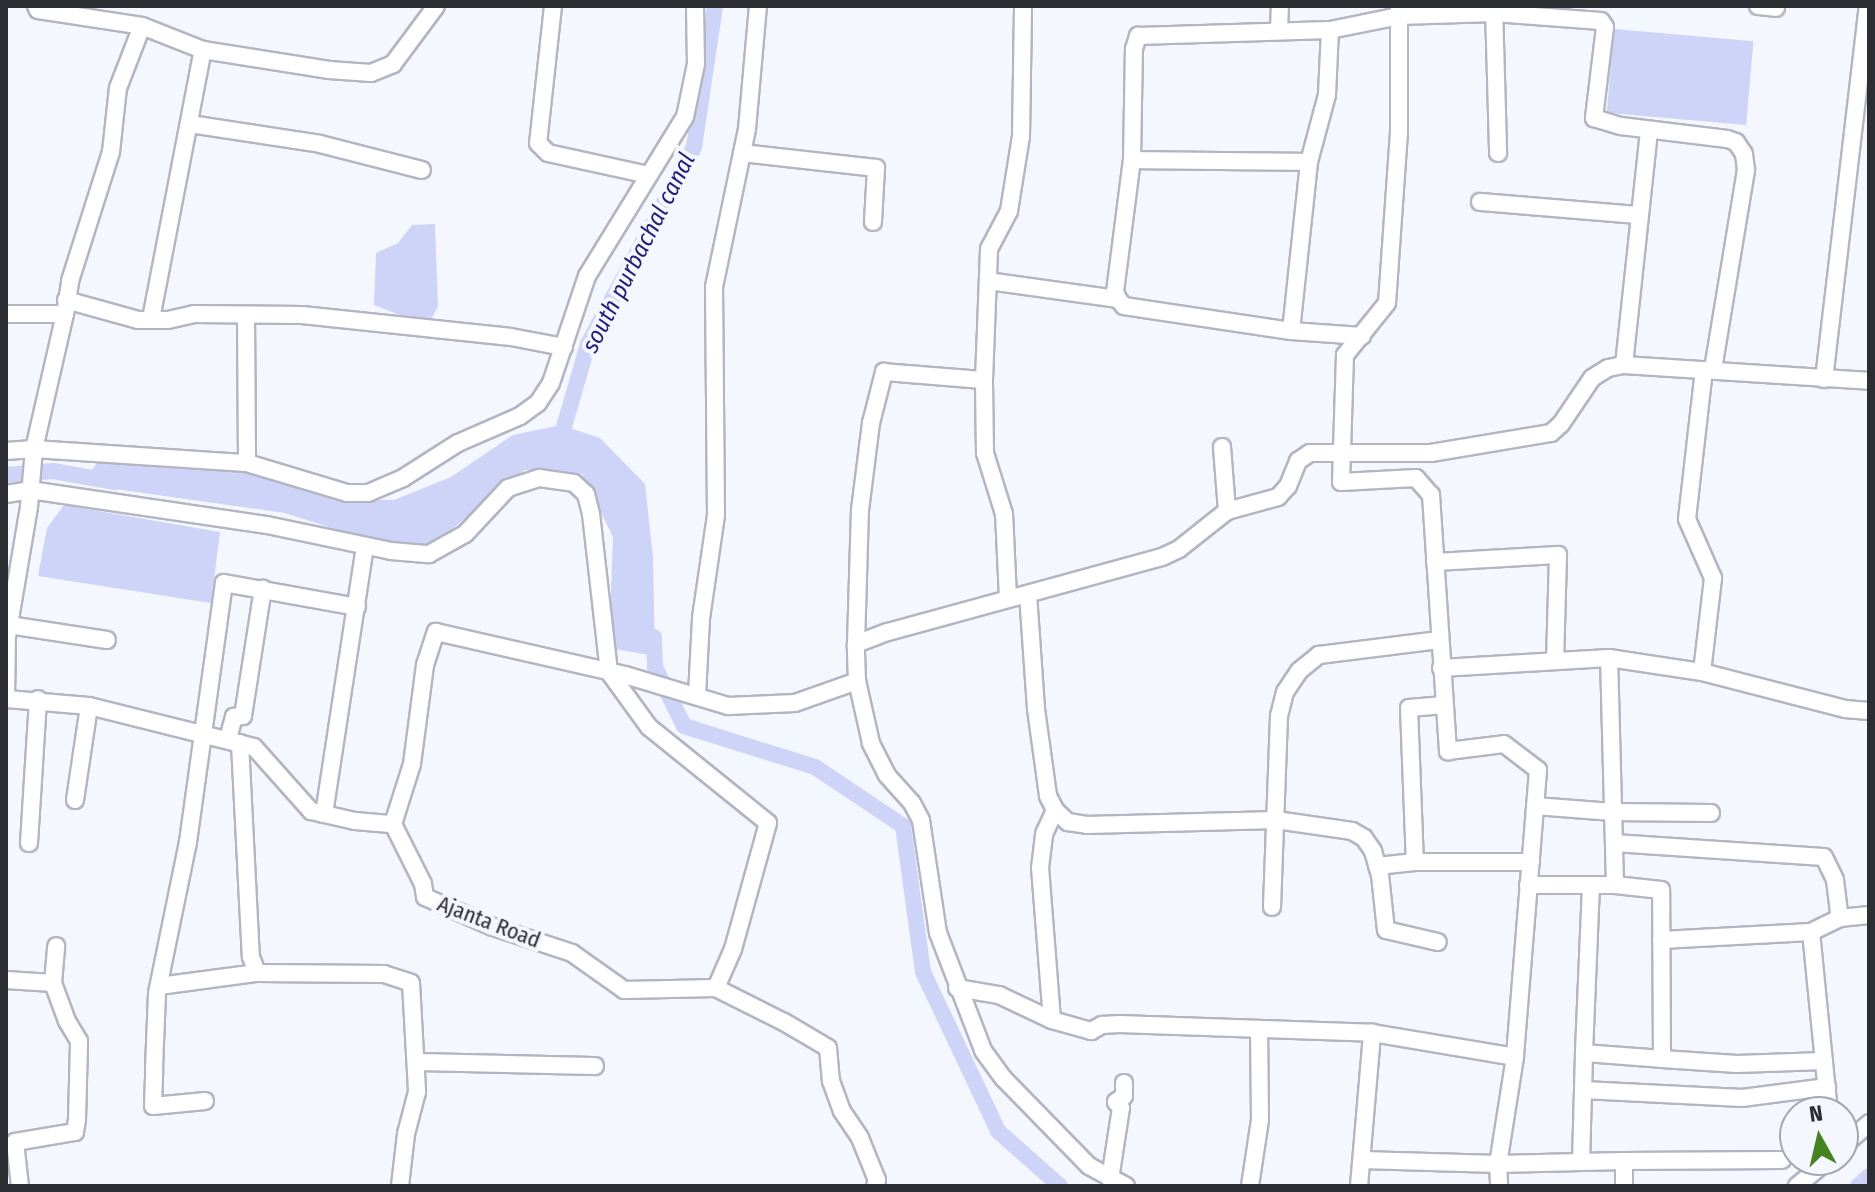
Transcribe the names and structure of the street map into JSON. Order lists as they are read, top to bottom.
{
  "streets": {
    "street": ["Ajanta Road"]
  },
  "water": ["south purbachal canal"],
  "north": "top"
}
